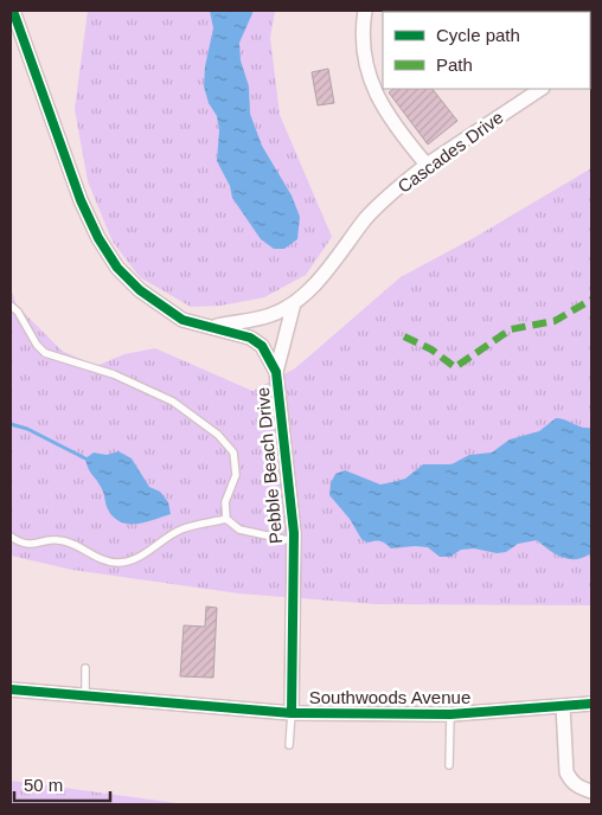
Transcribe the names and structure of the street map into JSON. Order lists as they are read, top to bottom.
{
  "streets": {
    "street": ["Cascades Drive", "Pebble Beach Drive", "Southwoods Avenue"]
  },
  "crossings": [
    ["Pebble Beach Drive", "Southwoods Avenue"]
  ],
  "legend": ["Cycle path", "Path"],
  "scale_bar": "50 m"
}
